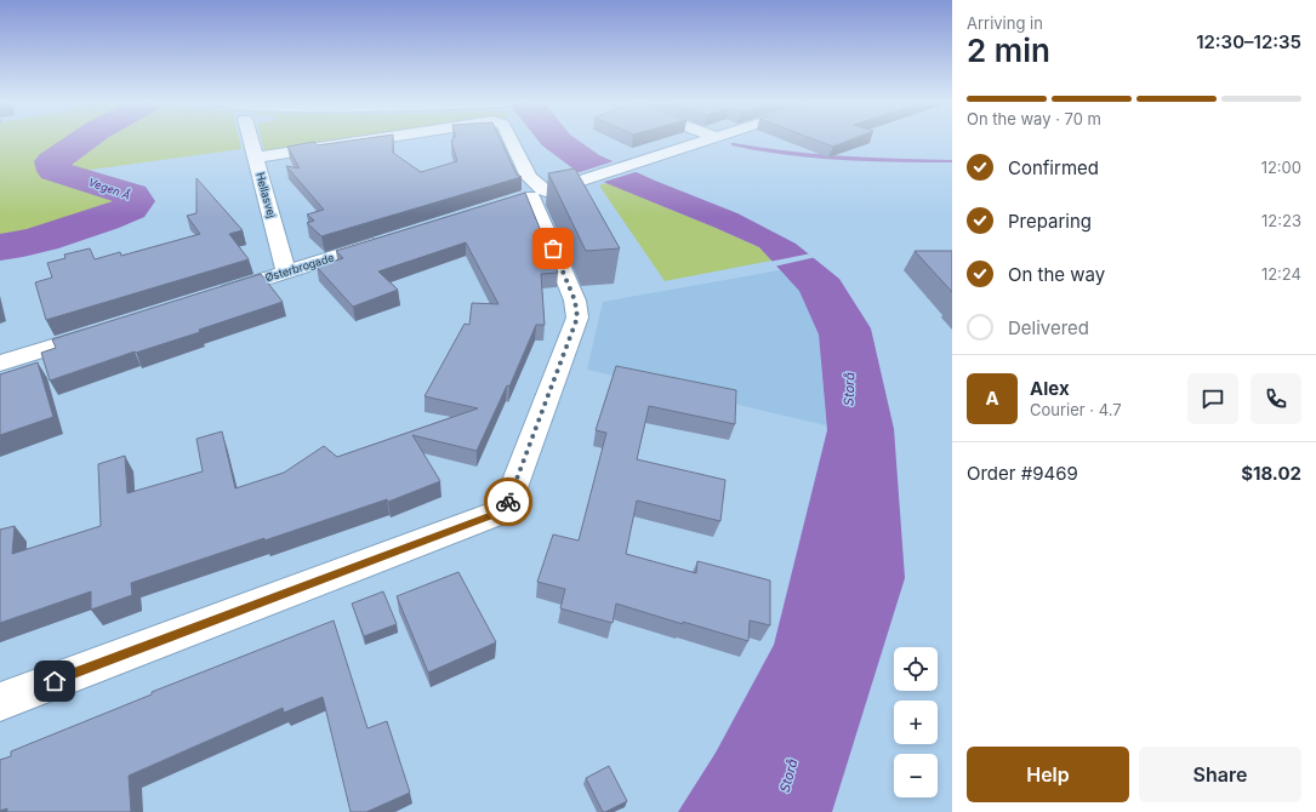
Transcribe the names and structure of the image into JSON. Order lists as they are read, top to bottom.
{
  "streets": {
    "street": ["Hellasvej", "Østerbrogade"]
  },
  "crossings": [
    ["Hellasvej", "Østerbrogade"]
  ],
  "water": ["Vegen Å", "Storå"],
  "page": {
    "heading": ["2 min", "Arriving in", "12:30–12:35"],
    "panel": [
      "Alex",
      "Courier · 4.7",
      "Order #9469",
      "$18.02"
    ],
    "bar": "On the way · 70 m",
    "list": [
      ["Confirmed", "12:00"],
      ["Preparing", "12:23"],
      ["On the way", "12:24"],
      "Delivered"
    ],
    "round": "A",
    "map_buttons": ["+", "−"],
    "buttons": ["Help", "Share"]
  }
}
